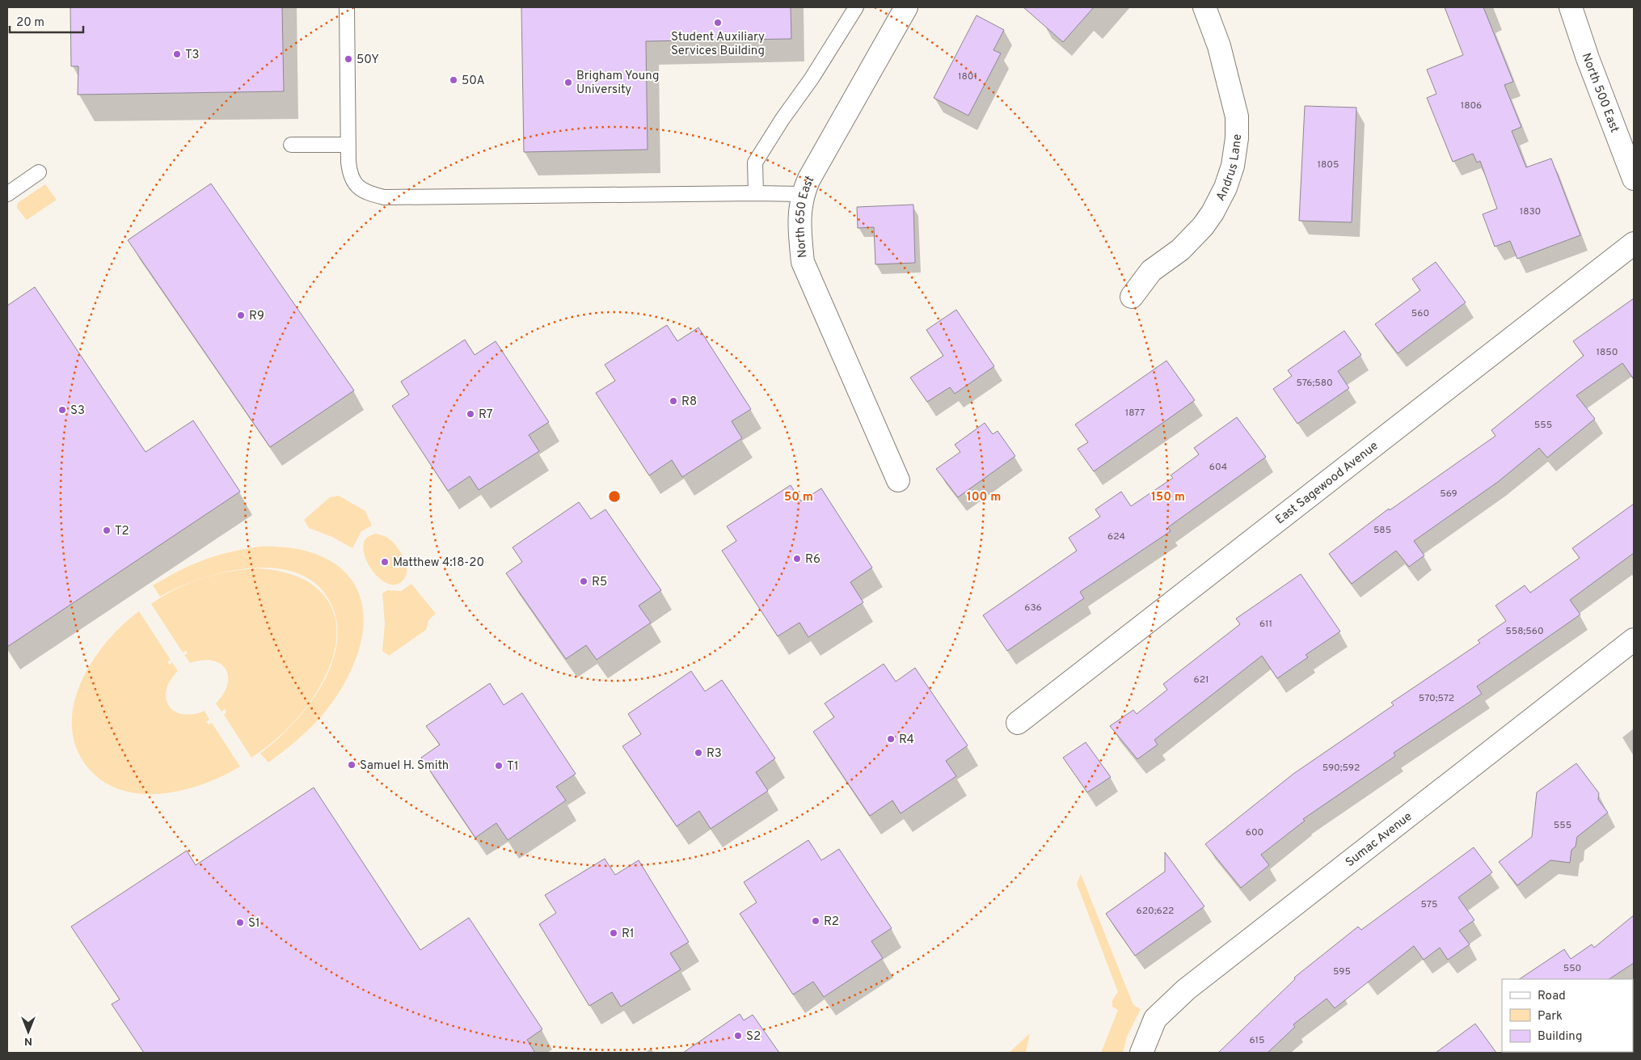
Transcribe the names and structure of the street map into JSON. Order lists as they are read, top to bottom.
{
  "streets": {
    "street": [
      "North 500 East",
      "Andrus Lane",
      "North 650 East",
      "East Sagewood Avenue",
      "Sumac Avenue"
    ]
  },
  "places": [
    "Student Auxiliary Services Building",
    "T3",
    "50Y",
    "50A",
    "Brigham Young University",
    "R9",
    "R8",
    "S3",
    "R7",
    "T2",
    "R6",
    "Matthew 4:18-20",
    "R5",
    "R4",
    "R3",
    "Samuel H. Smith",
    "T1",
    "R2",
    "S1",
    "R1",
    "S2"
  ],
  "house_numbers": [
    "1801",
    "1806",
    "1805",
    "1830",
    "560",
    "1850",
    "576;580",
    "1877",
    "555",
    "604",
    "569",
    "585",
    "624",
    "636",
    "611",
    "558;560",
    "621",
    "570;572",
    "590;592",
    "555",
    "600",
    "575",
    "620;622",
    "550",
    "595",
    "615"
  ],
  "legend": ["Road", "Park", "Building"],
  "scale_bar": "20 m",
  "north": "bottom",
  "rings": ["50 m", "100 m", "150 m"]
}
